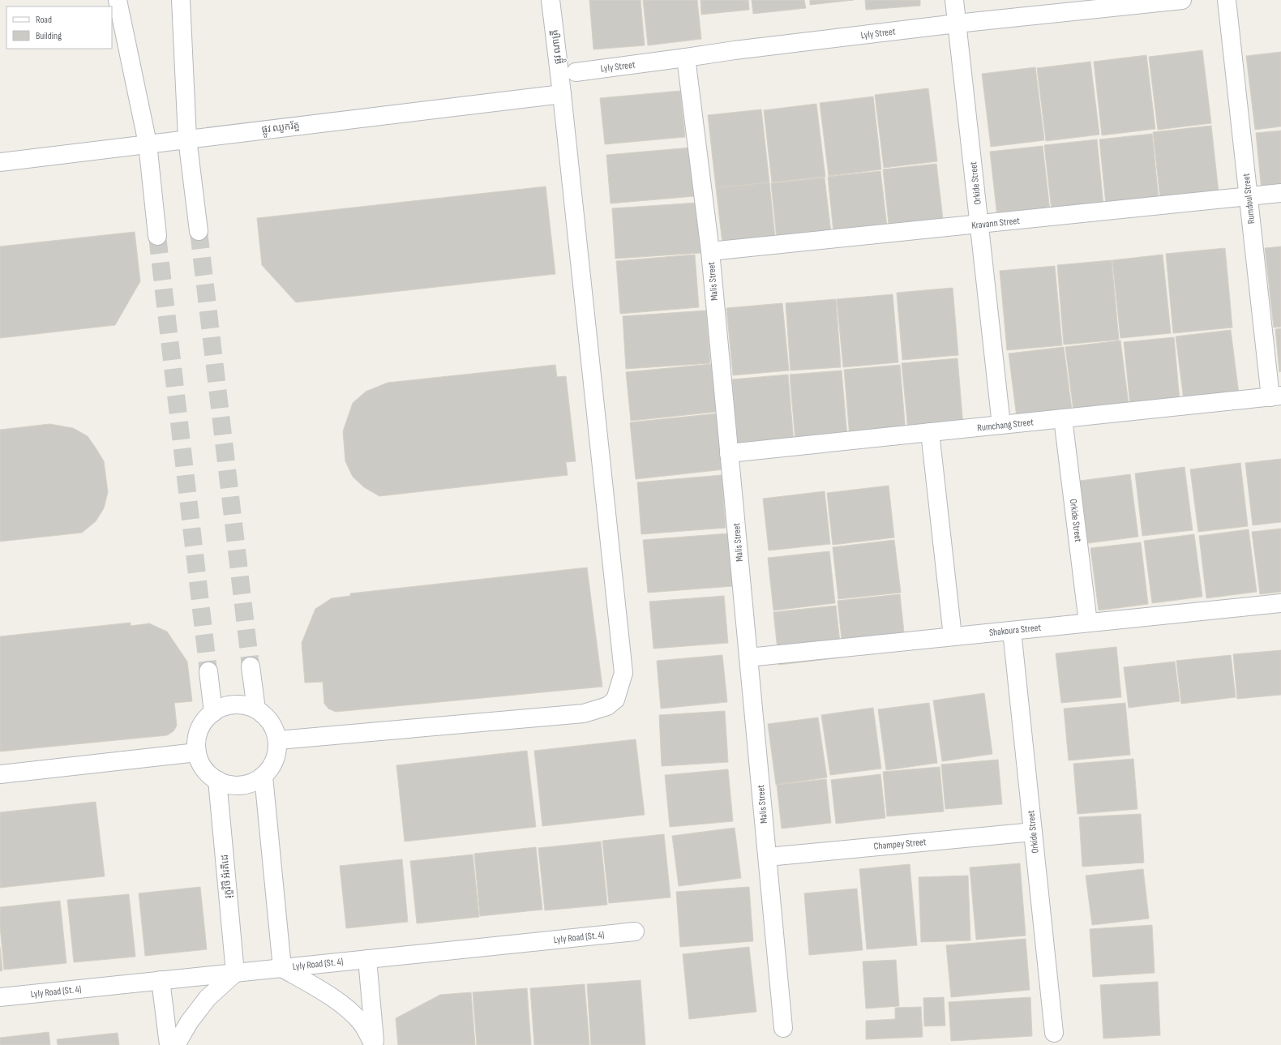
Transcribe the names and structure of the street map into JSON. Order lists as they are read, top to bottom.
{
  "streets": {
    "street": [
      "Lyly Street",
      "ផ្លូវ ណាគ្រី",
      "ផ្លូវ ឈូករ័ត្ន",
      "Orkide Street",
      "Rumdoul Street",
      "Kravann Street",
      "Malis Street",
      "Rumchang Street",
      "Shakoura Street",
      "Champey Street",
      "រុក្ខវិថី អ័រគីដេ",
      "Lyly Road (St. 4)"
    ]
  },
  "crossings": [
    ["Lyly Street", "Orkide Street"],
    ["Lyly Street", "Malis Street"],
    ["ផ្លូវ ណាគ្រី", "ផ្លូវ ឈូករ័ត្ន"],
    ["ផ្លូវ ណាគ្រី", "រុក្ខវិថី អ័រគីដេ"],
    ["Orkide Street", "Kravann Street"],
    ["Orkide Street", "Rumchang Street"],
    ["Orkide Street", "Shakoura Street"],
    ["Orkide Street", "Champey Street"],
    ["Rumdoul Street", "Kravann Street"],
    ["Rumdoul Street", "Rumchang Street"],
    ["Kravann Street", "Malis Street"],
    ["Malis Street", "Rumchang Street"],
    ["Malis Street", "Shakoura Street"],
    ["Malis Street", "Champey Street"],
    ["រុក្ខវិថី អ័រគីដេ", "Lyly Road (St. 4)"]
  ],
  "legend": ["Road", "Building"]
}
